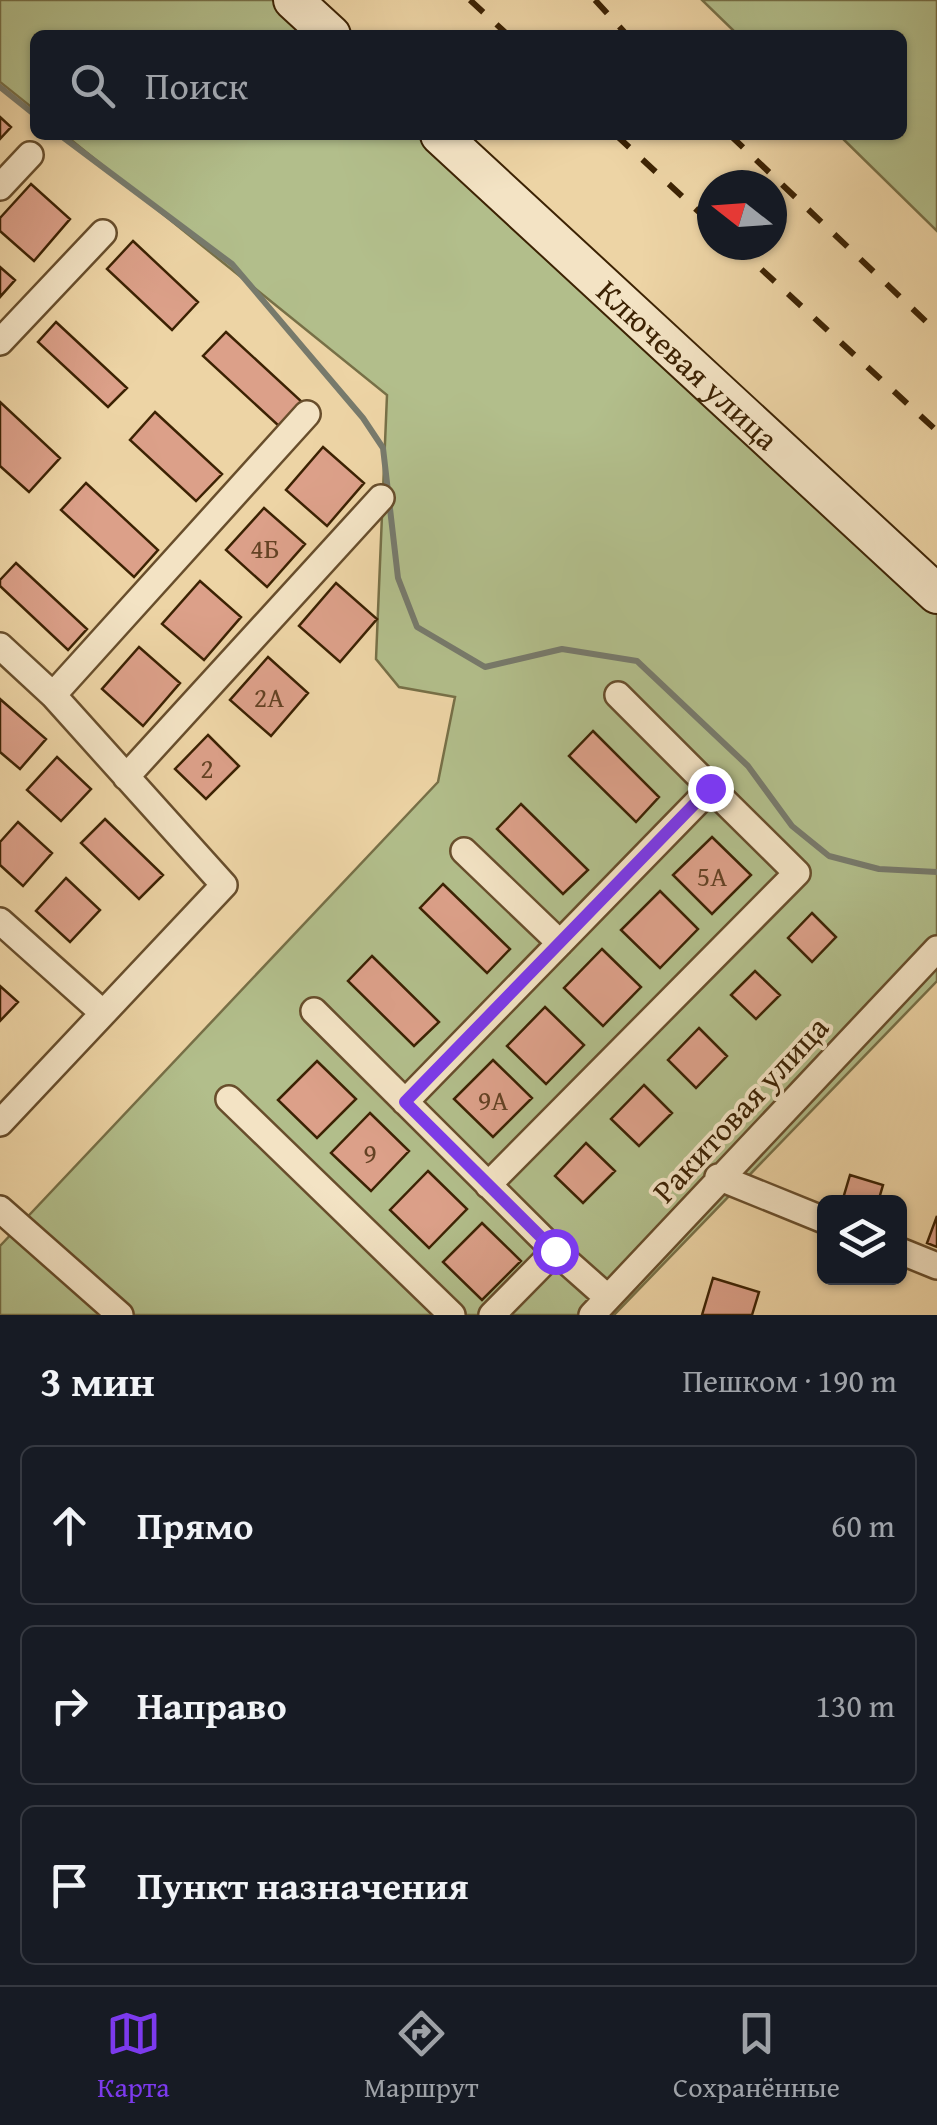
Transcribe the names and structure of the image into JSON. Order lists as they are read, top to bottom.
{
  "streets": {
    "main road": ["Ключевая улица"],
    "street": ["Ракитовая улица"]
  },
  "house_numbers": [
    "4Б",
    "2А",
    "2",
    "5А",
    "9А",
    "9"
  ],
  "north": "left",
  "page": {
    "search": "Поиск",
    "heading": ["3 мин", "Пешком · 190 m"],
    "list": [
      ["Прямо", "60 m"],
      ["Направо", "130 m"],
      "Пункт назначения"
    ],
    "nav": ["Карта", "Маршрут", "Сохранённые"]
  }
}
